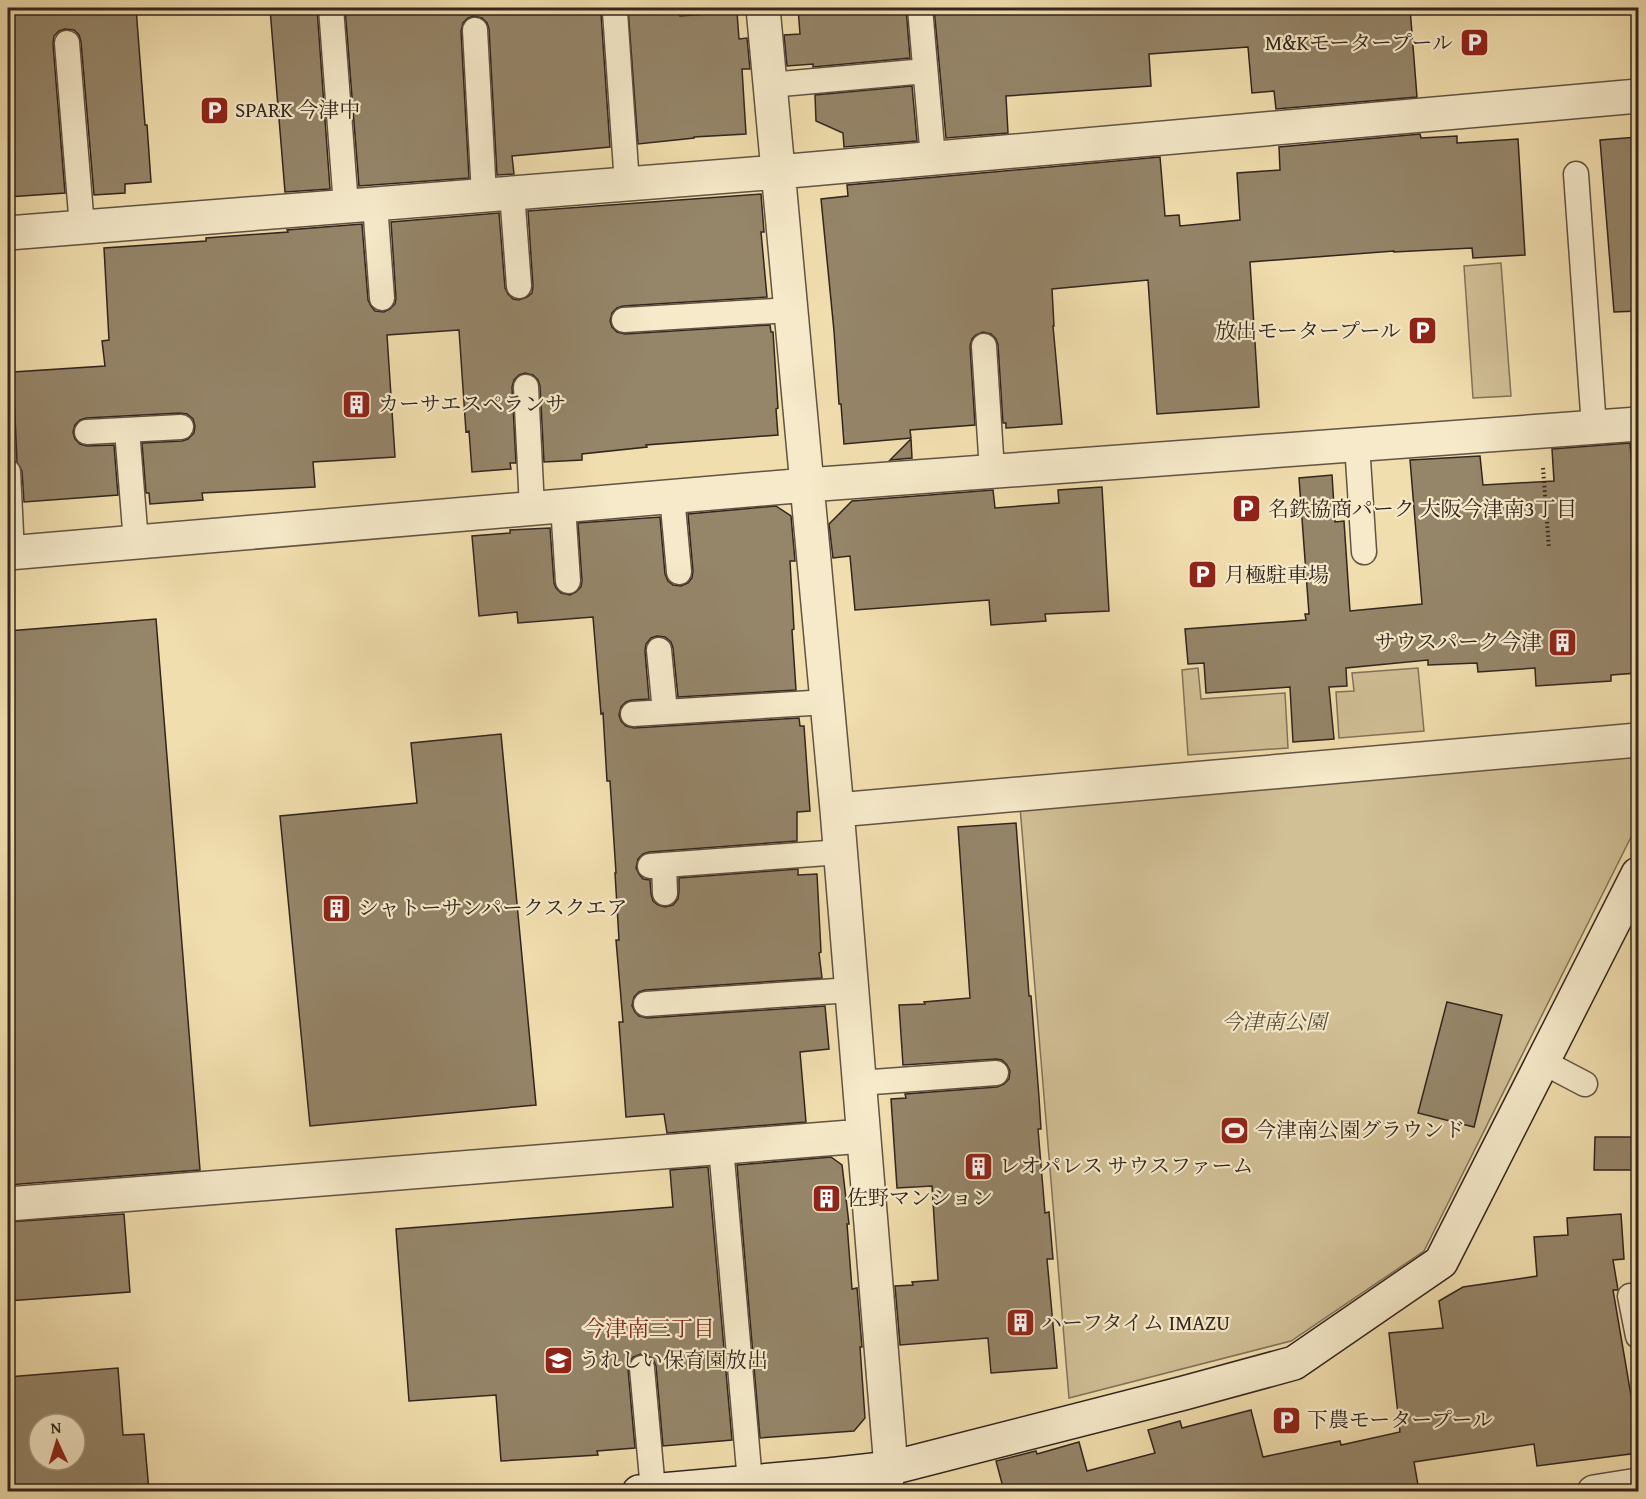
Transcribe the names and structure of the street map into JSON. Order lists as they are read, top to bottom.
{
  "districts": ["今津南三丁目"],
  "parks": ["今津南公園"],
  "places": {
    "parking": [
      "M&Kモータープール",
      "SPARK 今津中",
      "放出モータープール",
      "名鉄協商パーク 大阪今津南3丁目",
      "月極駐車場",
      "下農モータープール"
    ],
    "building": [
      "カーサエスペランサ",
      "サウスパーク今津",
      "シャトーサンパークスクエア",
      "レオパレス サウスファーム",
      "佐野マンション",
      "ハーフタイム IMAZU"
    ],
    "sports": ["今津南公園グラウンド"],
    "school or university": ["うれしい保育園放出"]
  },
  "north": "top"
}
